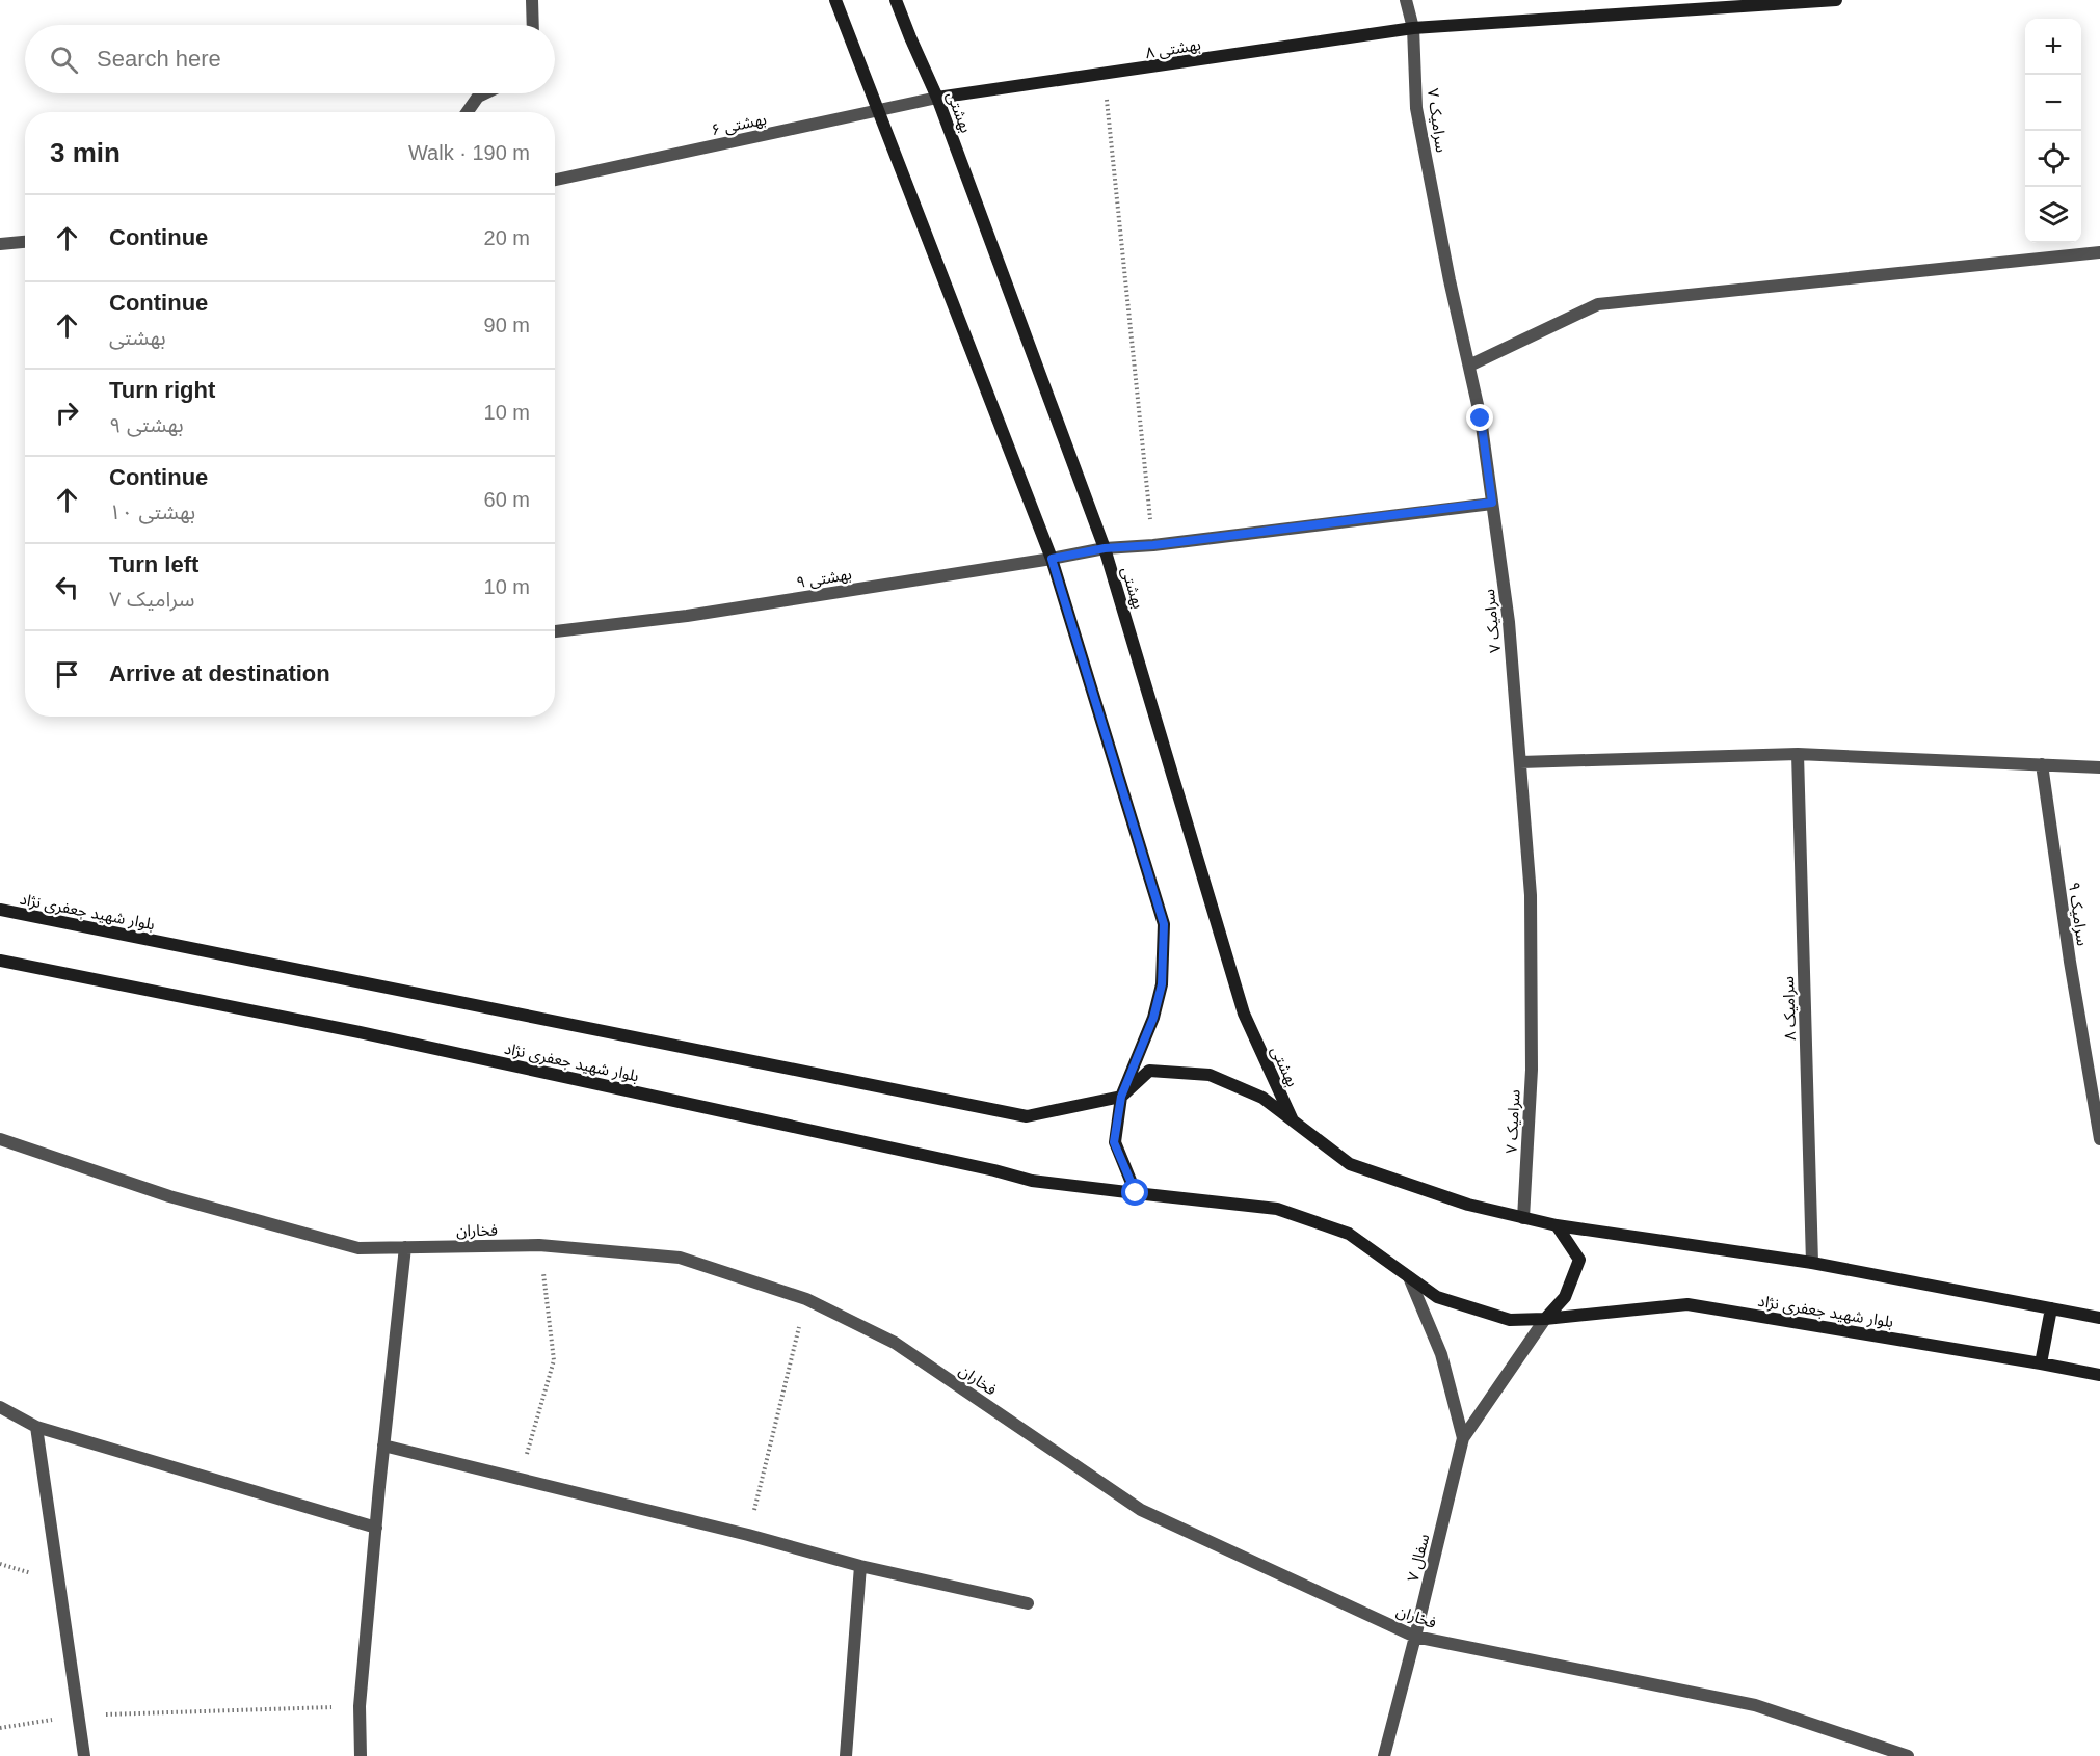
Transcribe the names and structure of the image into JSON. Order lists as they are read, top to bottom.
{
  "streets": {
    "main road": ["بهشتی ۸", "بهشتی", "بلوار شهید جعفری نژاد"],
    "street": [
      "سرامیک ۷",
      "بهشتی ۶",
      "بهشتی ۹",
      "سرامیک ۹",
      "سرامیک ۸",
      "فخاران",
      "سفال ۷"
    ]
  },
  "crossings": [
    ["بهشتی ۸", "بهشتی"],
    ["بهشتی ۸", "سرامیک ۷"],
    ["بهشتی ۸", "بهشتی ۶"],
    ["بهشتی", "بهشتی ۶"],
    ["بهشتی", "بهشتی ۹"],
    ["سرامیک ۷", "بهشتی ۹"],
    ["فخاران", "سفال ۷"]
  ],
  "page": {
    "map_buttons": ["+", "−"],
    "search": "Search here",
    "heading": ["3 min", "Walk · 190 m"],
    "list": [
      ["Continue", "20 m"],
      ["Continue", "بهشتی", "90 m"],
      ["Turn right", "بهشتی ۹", "10 m"],
      ["Continue", "بهشتی ۱۰", "60 m"],
      ["Turn left", "سرامیک ۷", "10 m"],
      "Arrive at destination"
    ]
  }
}
